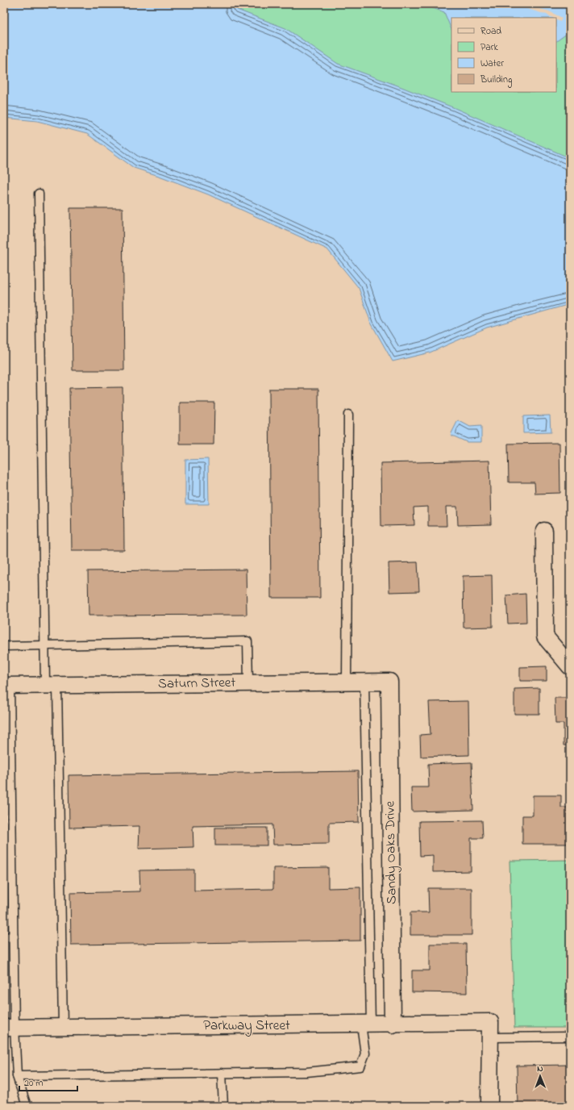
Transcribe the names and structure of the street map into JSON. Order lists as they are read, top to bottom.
{
  "streets": {
    "street": ["Saturn Street", "Sandy Oaks Drive", "Parkway Street"]
  },
  "crossings": [
    ["Saturn Street", "Sandy Oaks Drive"],
    ["Sandy Oaks Drive", "Parkway Street"]
  ],
  "legend": [
    "Road",
    "Park",
    "Water",
    "Building"
  ],
  "scale_bar": "20 m",
  "north": "top"
}
